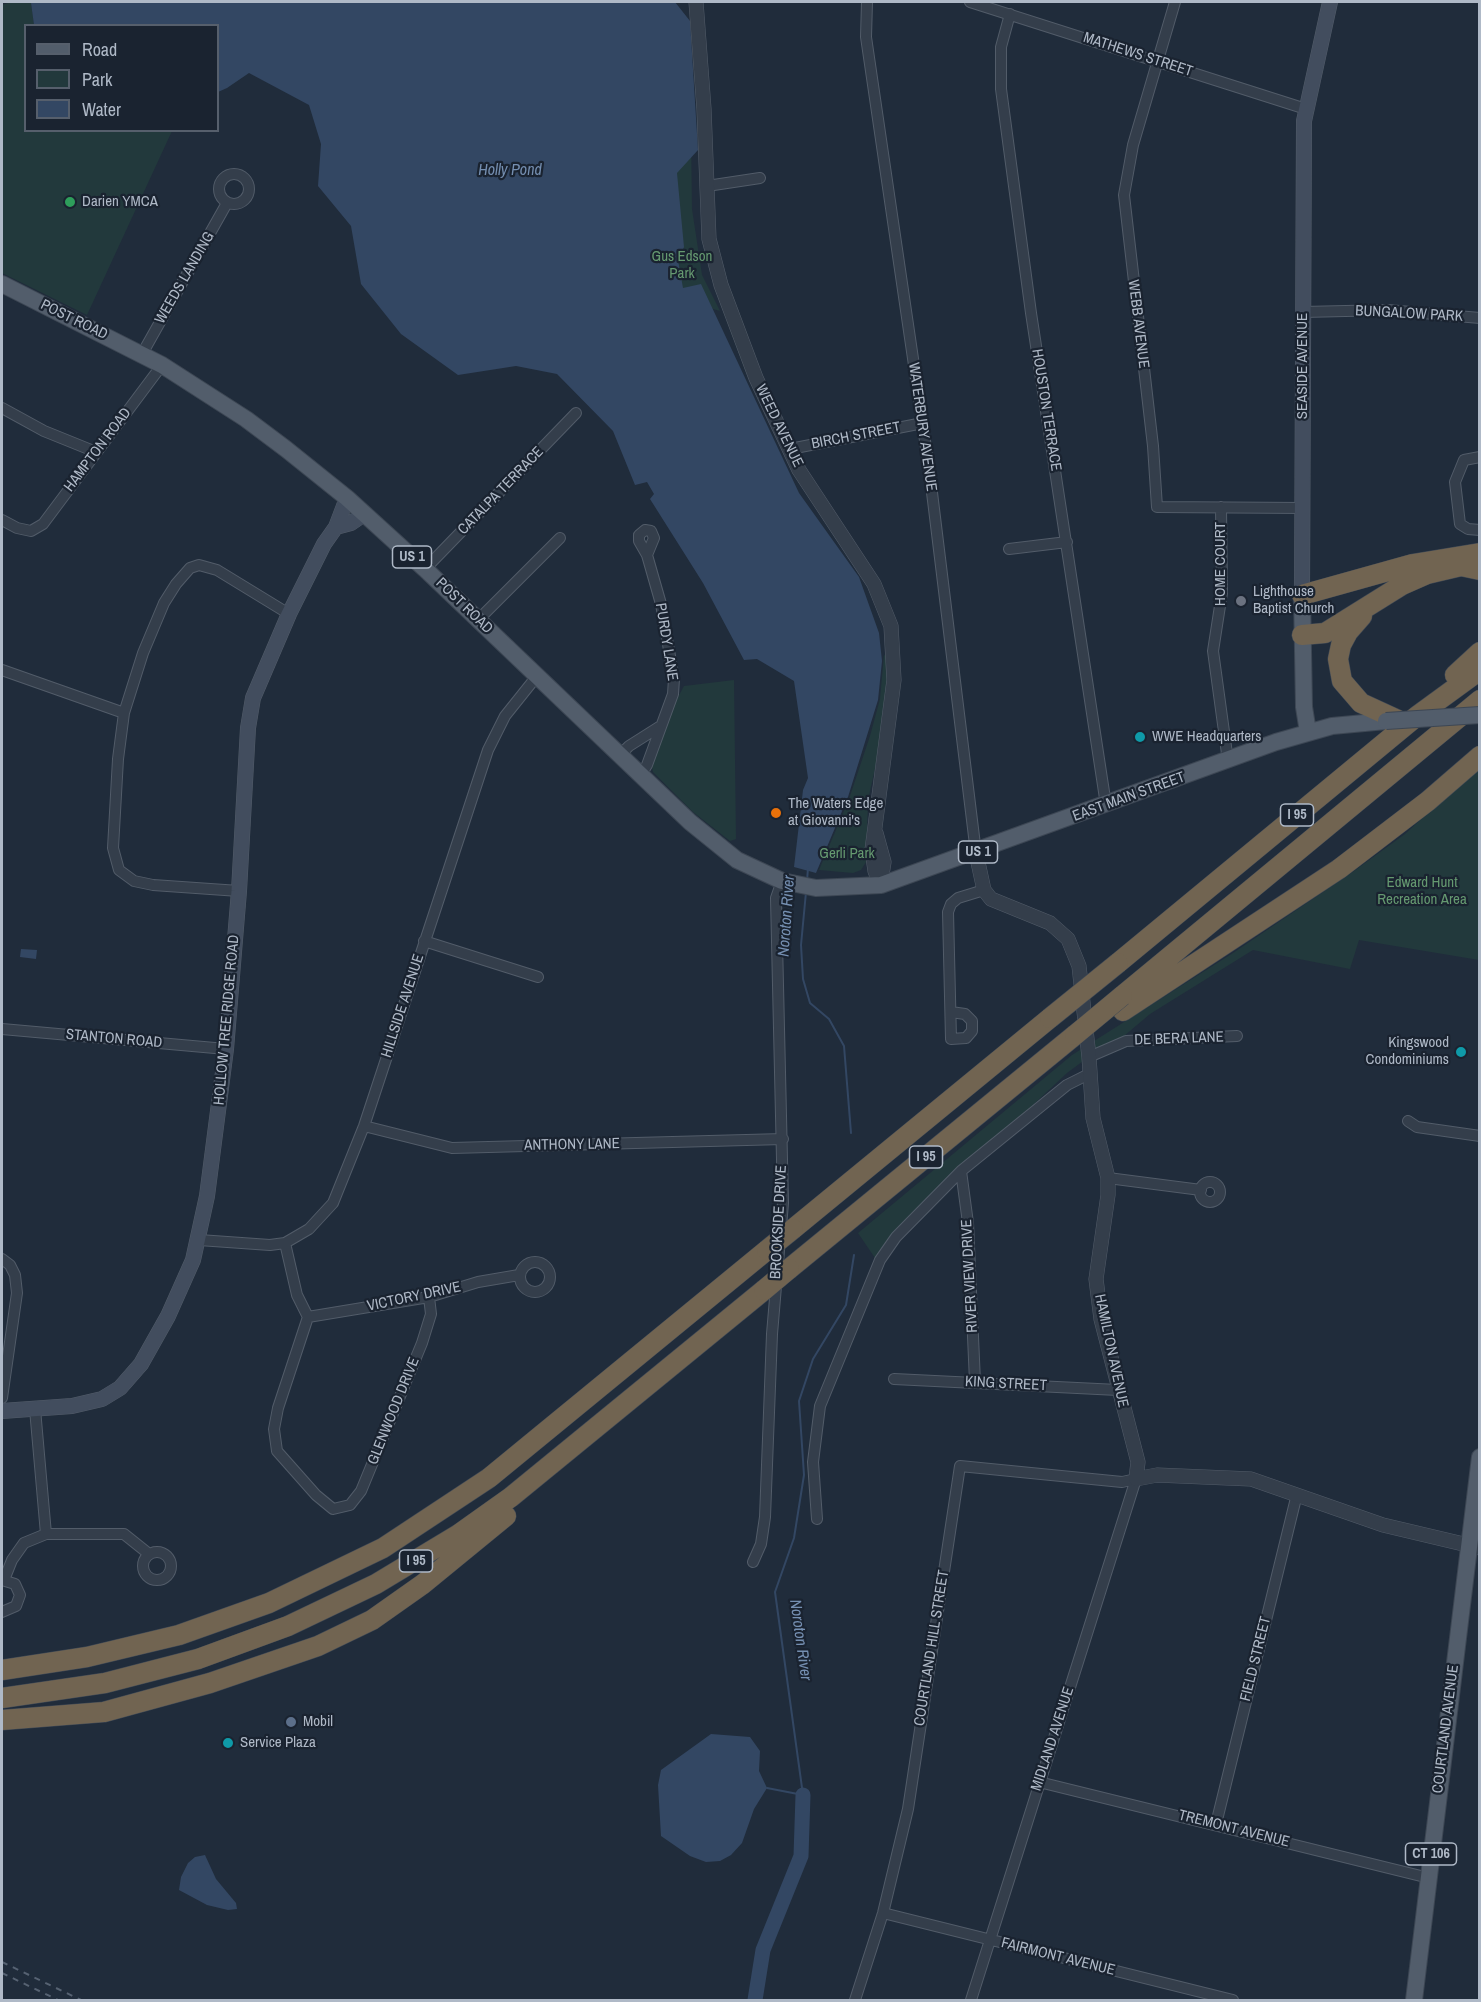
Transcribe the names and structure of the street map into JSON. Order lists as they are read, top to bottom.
{
  "streets": {
    "highway": ["I 95"],
    "main road": [
      "POST ROAD",
      "SEASIDE AVENUE",
      "US 1",
      "EAST MAIN STREET",
      "HOLLOW TREE RIDGE ROAD",
      "COURTLAND AVENUE",
      "CT 106"
    ],
    "street": [
      "MATHEWS STREET",
      "WEEDS LANDING",
      "BUNGALOW PARK",
      "WEBB AVENUE",
      "HOUSTON TERRACE",
      "WEED AVENUE",
      "WATERBURY AVENUE",
      "BIRCH STREET",
      "HAMPTON ROAD",
      "CATALPA TERRACE",
      "HOME COURT",
      "PURDY LANE",
      "HILLSIDE AVENUE",
      "STANTON ROAD",
      "DE BERA LANE",
      "ANTHONY LANE",
      "BROOKSIDE DRIVE",
      "RIVER VIEW DRIVE",
      "VICTORY DRIVE",
      "HAMILTON AVENUE",
      "KING STREET",
      "GLENWOOD DRIVE",
      "COURTLAND HILL STREET",
      "FIELD STREET",
      "MIDLAND AVENUE",
      "TREMONT AVENUE",
      "FAIRMONT AVENUE"
    ]
  },
  "crossings": [
    ["MATHEWS STREET", "WEBB AVENUE"],
    ["MATHEWS STREET", "SEASIDE AVENUE"],
    ["MATHEWS STREET", "HOUSTON TERRACE"],
    ["WEEDS LANDING", "POST ROAD"],
    ["BUNGALOW PARK", "SEASIDE AVENUE"],
    ["POST ROAD", "HAMPTON ROAD"],
    ["POST ROAD", "CATALPA TERRACE"],
    ["POST ROAD", "PURDY LANE"],
    ["POST ROAD", "EAST MAIN STREET"],
    ["POST ROAD", "HILLSIDE AVENUE"],
    ["POST ROAD", "HOLLOW TREE RIDGE ROAD"],
    ["POST ROAD", "BROOKSIDE DRIVE"],
    ["WEBB AVENUE", "SEASIDE AVENUE"],
    ["WEBB AVENUE", "HOME COURT"],
    ["SEASIDE AVENUE", "EAST MAIN STREET"],
    ["HOUSTON TERRACE", "EAST MAIN STREET"],
    ["WEED AVENUE", "BIRCH STREET"],
    ["WEED AVENUE", "EAST MAIN STREET"],
    ["WATERBURY AVENUE", "BIRCH STREET"],
    ["WATERBURY AVENUE", "EAST MAIN STREET"],
    ["HOME COURT", "EAST MAIN STREET"],
    ["EAST MAIN STREET", "BROOKSIDE DRIVE"],
    ["HILLSIDE AVENUE", "ANTHONY LANE"],
    ["HOLLOW TREE RIDGE ROAD", "STANTON ROAD"],
    ["DE BERA LANE", "HAMILTON AVENUE"],
    ["ANTHONY LANE", "BROOKSIDE DRIVE"],
    ["RIVER VIEW DRIVE", "KING STREET"],
    ["VICTORY DRIVE", "GLENWOOD DRIVE"],
    ["HAMILTON AVENUE", "KING STREET"],
    ["HAMILTON AVENUE", "COURTLAND HILL STREET"],
    ["HAMILTON AVENUE", "MIDLAND AVENUE"],
    ["COURTLAND HILL STREET", "MIDLAND AVENUE"],
    ["COURTLAND HILL STREET", "FAIRMONT AVENUE"],
    ["FIELD STREET", "TREMONT AVENUE"],
    ["COURTLAND AVENUE", "TREMONT AVENUE"],
    ["MIDLAND AVENUE", "TREMONT AVENUE"],
    ["MIDLAND AVENUE", "FAIRMONT AVENUE"]
  ],
  "water": ["Holly Pond", "Noroton River"],
  "parks": ["Gus Edson Park", "Gerli Park", "Edward Hunt Recreation Area"],
  "places": [
    "Darien YMCA",
    "Lighthouse Baptist Church",
    "WWE Headquarters",
    "The Waters Edge at Giovanni's",
    "Kingswood Condominiums",
    "Mobil",
    "Service Plaza"
  ],
  "legend": ["Road", "Park", "Water"]
}
